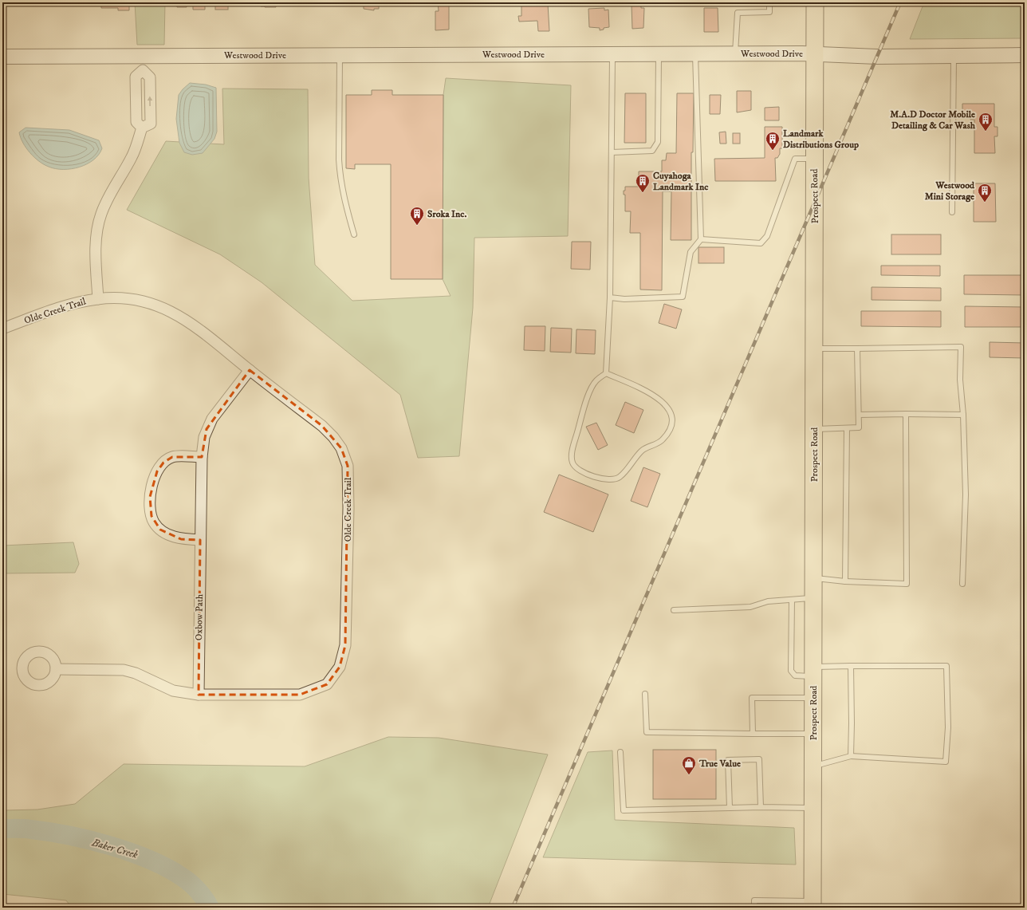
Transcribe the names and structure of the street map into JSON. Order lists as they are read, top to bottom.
{
  "streets": {
    "main road": ["Prospect Road"],
    "street": ["Westwood Drive", "Olde Creek Trail", "Oxbow Path"]
  },
  "crossings": [
    ["Westwood Drive", "Prospect Road"],
    ["Olde Creek Trail", "Oxbow Path"]
  ],
  "water": ["Baker Creek"],
  "places": {
    "building": [
      "M.A.D Doctor Mobile Detailing & Car Wash",
      "Landmark Distributions Group",
      "Cuyahoga Landmark Inc",
      "Westwood Mini Storage",
      "Sroka Inc."
    ],
    "shop": ["True Value"]
  }
}
